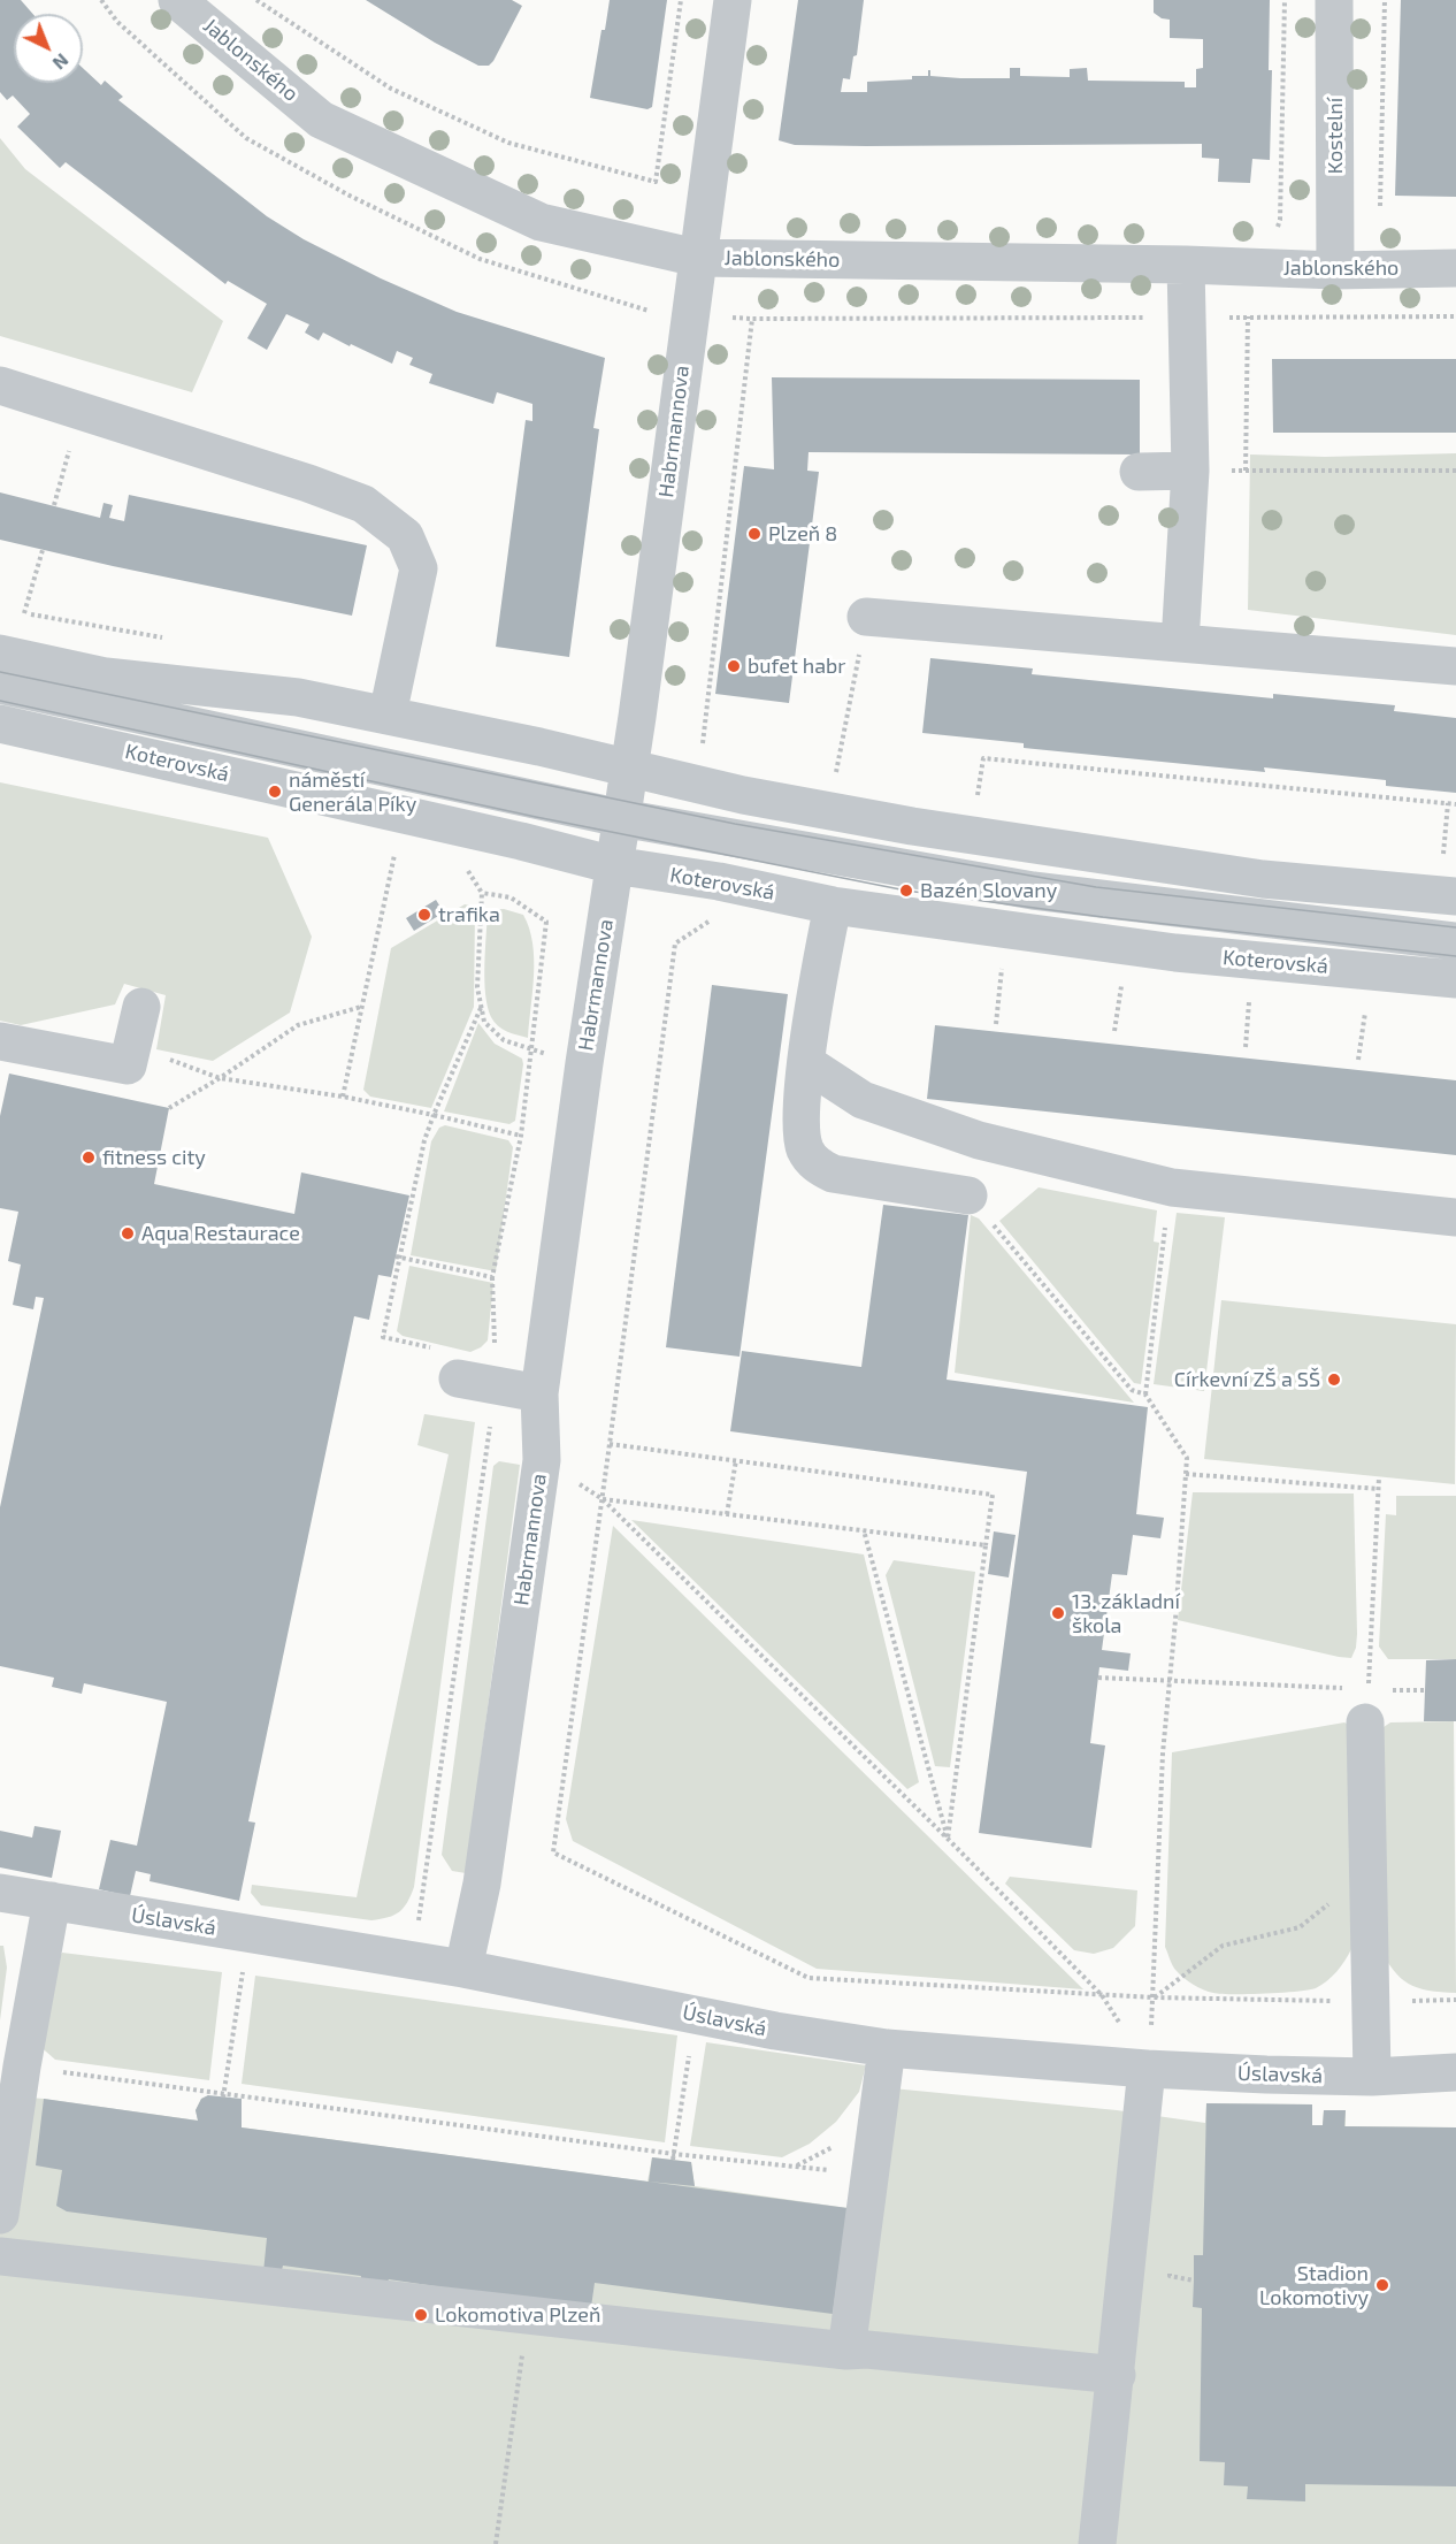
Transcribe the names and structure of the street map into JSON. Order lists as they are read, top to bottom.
{
  "streets": {
    "street": [
      "Jablonského",
      "Kostelní",
      "Habrmannova",
      "Koterovská",
      "Úslavská"
    ]
  },
  "crossings": [
    ["Jablonského", "Kostelní"],
    ["Jablonského", "Habrmannova"],
    ["Habrmannova", "Koterovská"],
    ["Habrmannova", "Úslavská"]
  ],
  "places": [
    "Plzeň 8",
    "bufet habr",
    "náměstí Generála Píky",
    "Bazén Slovany",
    "trafika",
    "fitness city",
    "Aqua Restaurace",
    "Církevní ZŠ a SŠ",
    "13. základní škola",
    "Stadion Lokomotivy",
    "Lokomotiva Plzeň"
  ],
  "north": "bottom right"
}
